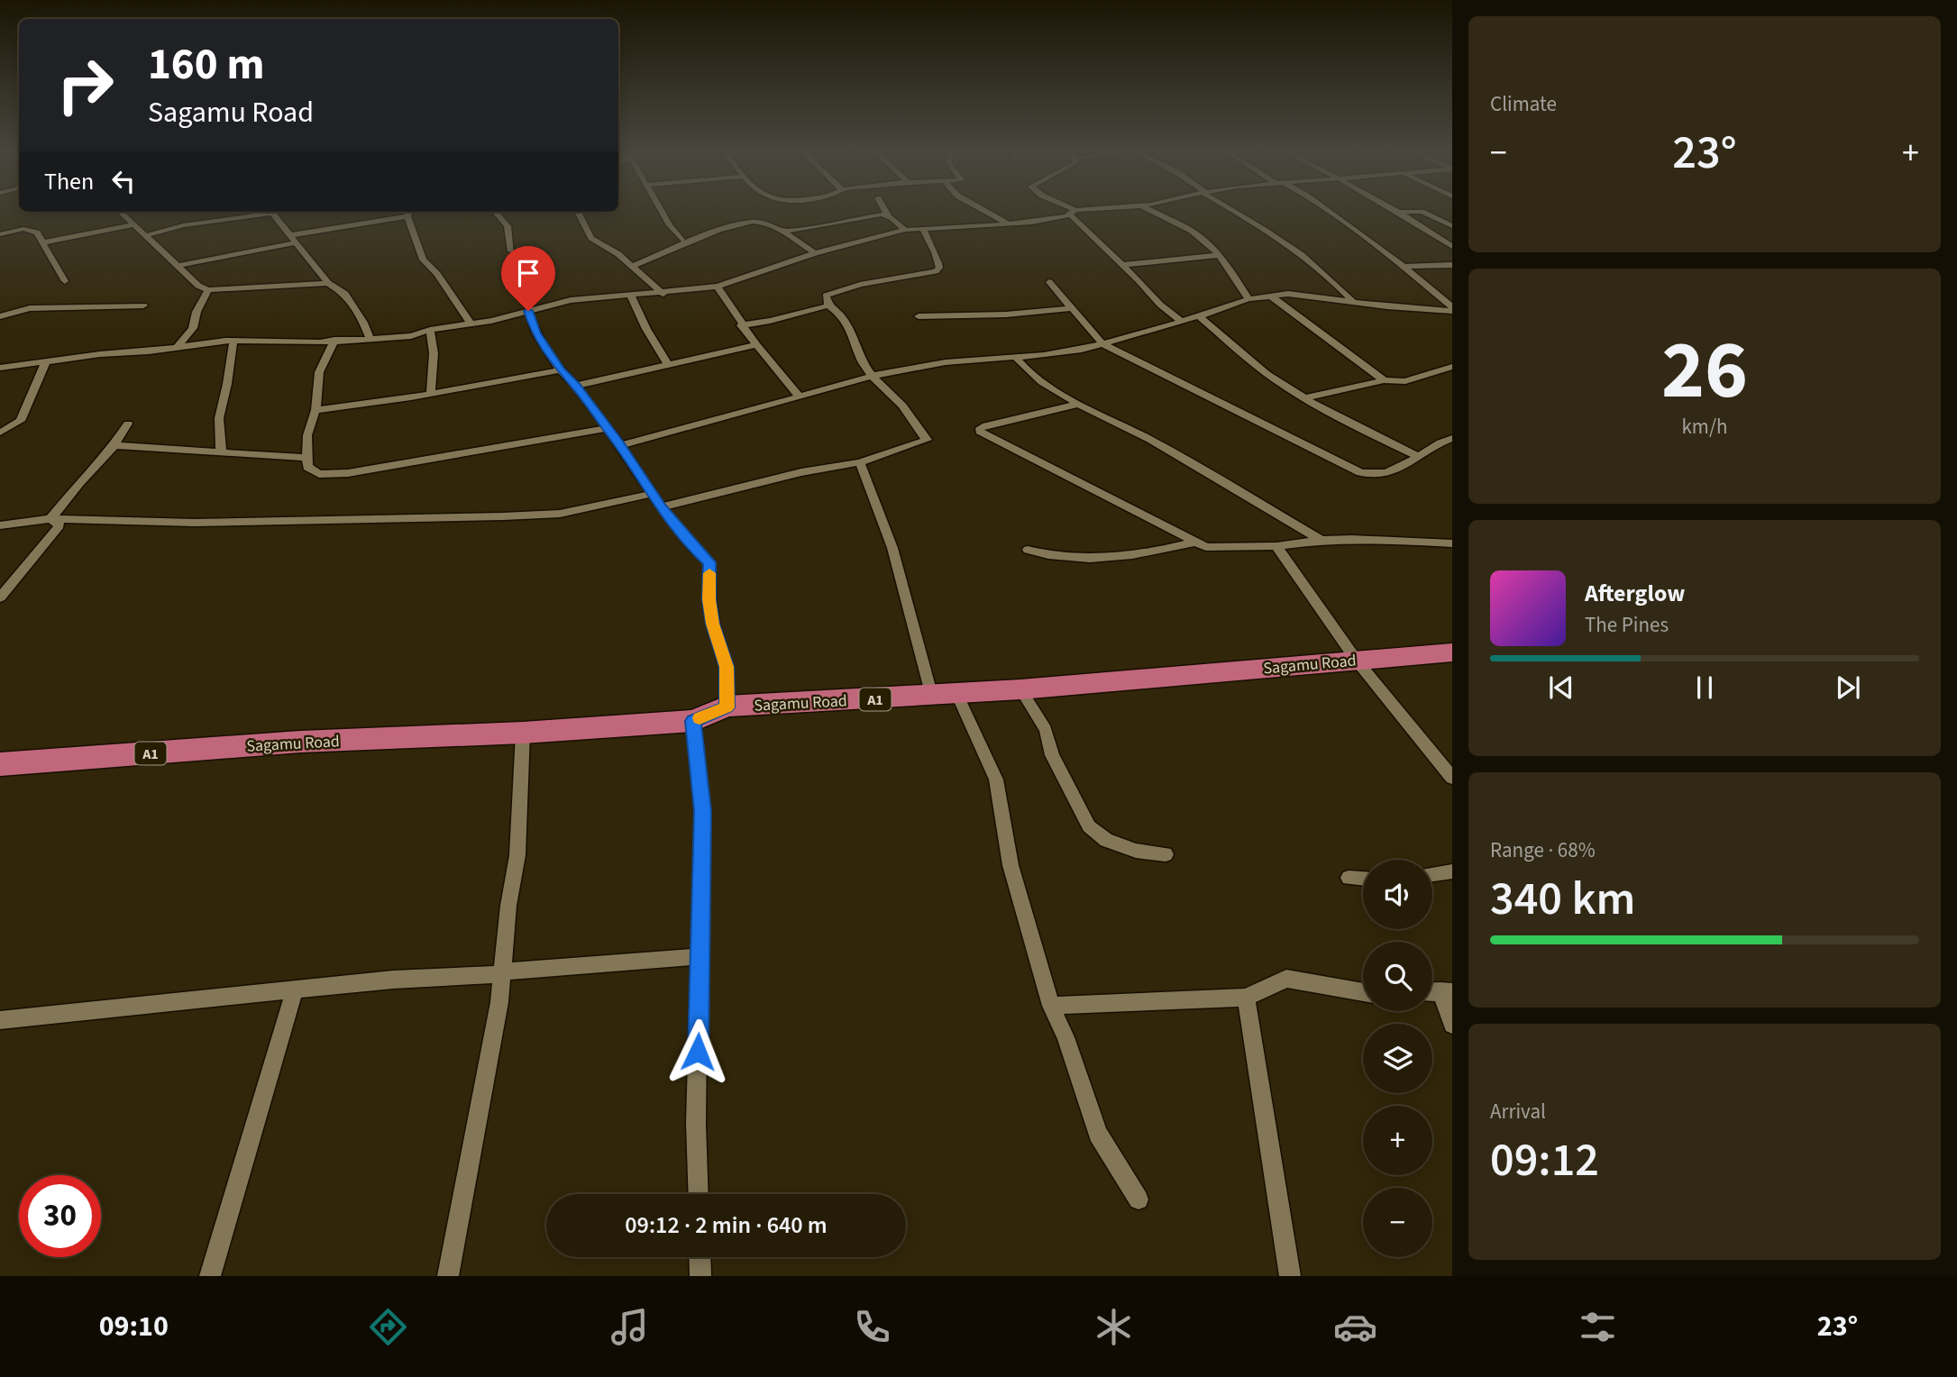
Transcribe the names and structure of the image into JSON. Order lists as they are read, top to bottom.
{
  "streets": {
    "highway": ["Sagamu Road", "A1"]
  },
  "page": {
    "tile": [
      "Climate",
      ["26", "km/h"],
      ["Range · 68%", "340 km"],
      ["Arrival", "09:12"]
    ],
    "turn": ["160 m", "Sagamu Road"],
    "heat": ["−", "23°", "+"],
    "then": "Then",
    "song": ["Afterglow", "The Pines"],
    "map_buttons": ["+", "−"],
    "limit": "30",
    "trip": "09:12 · 2 min · 640 m",
    "tabs": ["09:10", "23°"]
  }
}
